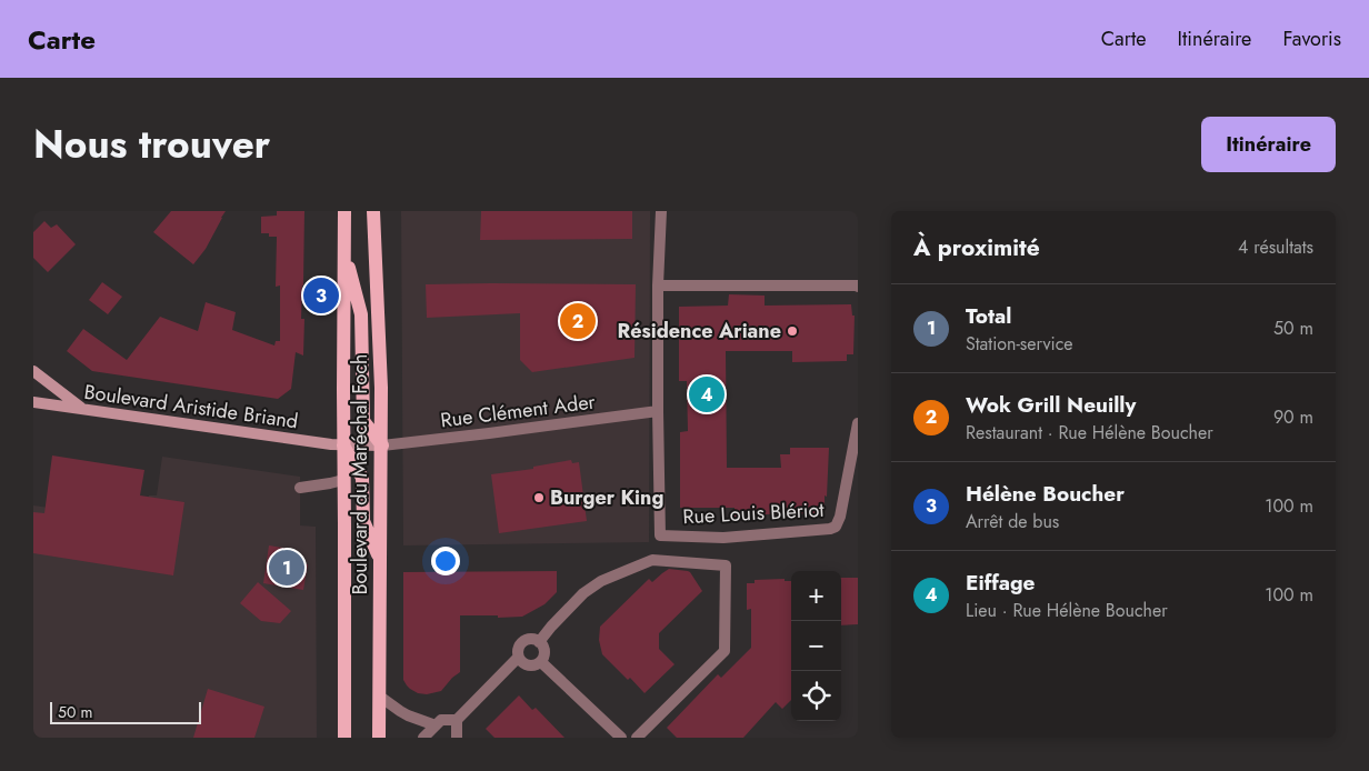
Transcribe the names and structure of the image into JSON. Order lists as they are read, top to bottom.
{
  "streets": {
    "main road": ["Boulevard Aristide Briand", "Boulevard du Maréchal Foch"],
    "street": ["Rue Clément Ader", "Rue Louis Blériot"]
  },
  "crossings": [
    ["Boulevard Aristide Briand", "Rue Clément Ader"],
    ["Boulevard Aristide Briand", "Boulevard du Maréchal Foch"],
    ["Rue Clément Ader", "Boulevard du Maréchal Foch"],
    ["Rue Clément Ader", "Rue Louis Blériot"]
  ],
  "places": ["Résidence Ariane", "Burger King"],
  "scale_bar": "50 m",
  "page": {
    "header": "Carte",
    "nav": ["Carte", "Itinéraire", "Favoris"],
    "title": "Nous trouver",
    "buttons": "Itinéraire",
    "heading": ["À proximité", "4 résultats"],
    "pins": [
      "3",
      "2",
      "4",
      "1"
    ],
    "list": [
      {
        "mark": "1",
        "name": "Total",
        "note": "Station-service",
        "value": "50 m"
      },
      {
        "mark": "2",
        "name": "Wok Grill Neuilly",
        "note": "Restaurant · Rue Hélène Boucher",
        "value": "90 m"
      },
      {
        "mark": "3",
        "name": "Hélène Boucher",
        "note": "Arrêt de bus",
        "value": "100 m"
      },
      {
        "mark": "4",
        "name": "Eiffage",
        "note": "Lieu · Rue Hélène Boucher",
        "value": "100 m"
      }
    ],
    "map_buttons": ["+", "−"],
    "scale": "50 m"
  }
}
